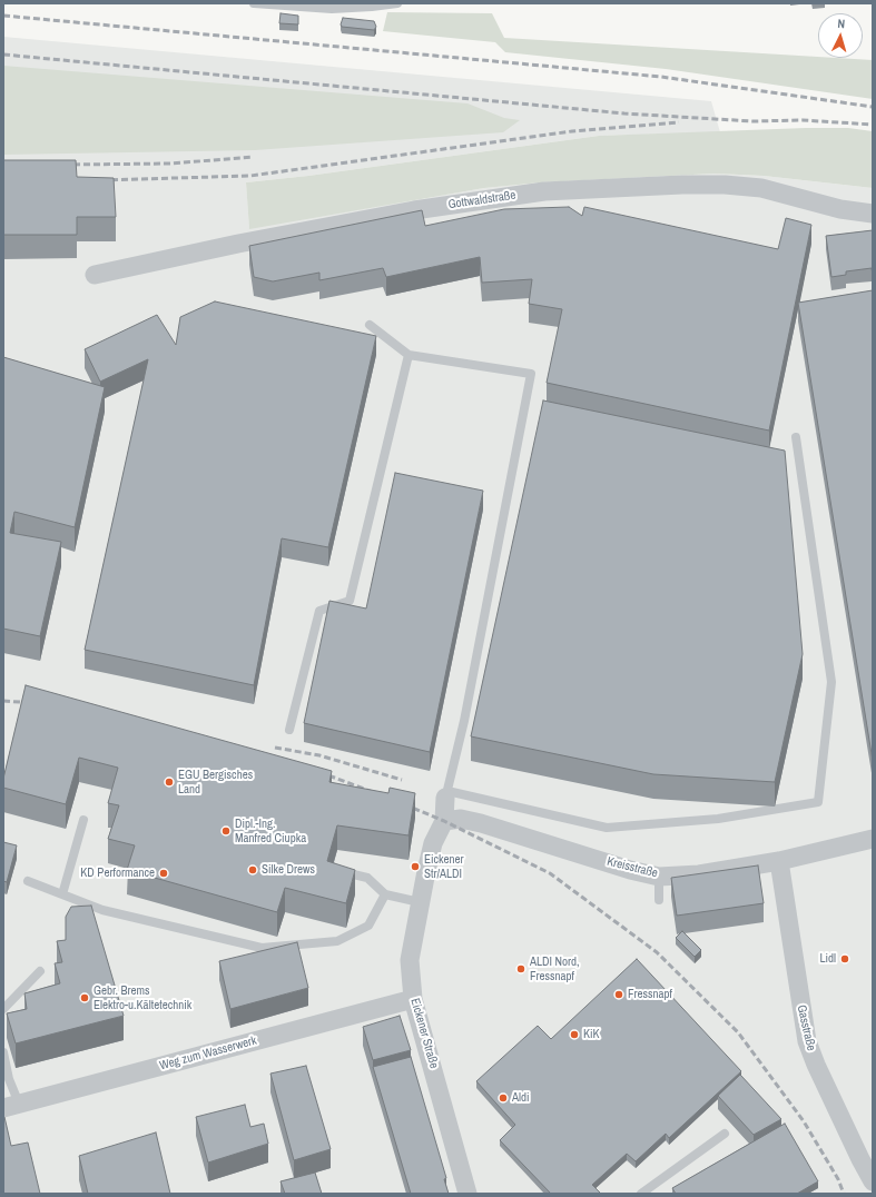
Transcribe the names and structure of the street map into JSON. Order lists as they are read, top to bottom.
{
  "streets": {
    "street": [
      "Gottwaldstraße",
      "Kreisstraße",
      "Gasstraße",
      "Eickener Straße",
      "Weg zum Wasserwerk"
    ]
  },
  "crossings": [
    ["Kreisstraße", "Gasstraße"],
    ["Kreisstraße", "Eickener Straße"],
    ["Eickener Straße", "Weg zum Wasserwerk"]
  ],
  "places": [
    "EGU Bergisches Land",
    "Dipl.-Ing. Manfred Ciupka",
    "Eickener Str/ALDI",
    "Silke Drews",
    "KD Performance",
    "Lidl",
    "ALDI Nord, Fressnapf",
    "Fressnapf",
    "Gebr. Brems Elektro-u.Kältetechnik",
    "KiK",
    "Aldi"
  ],
  "north": "top"
}
